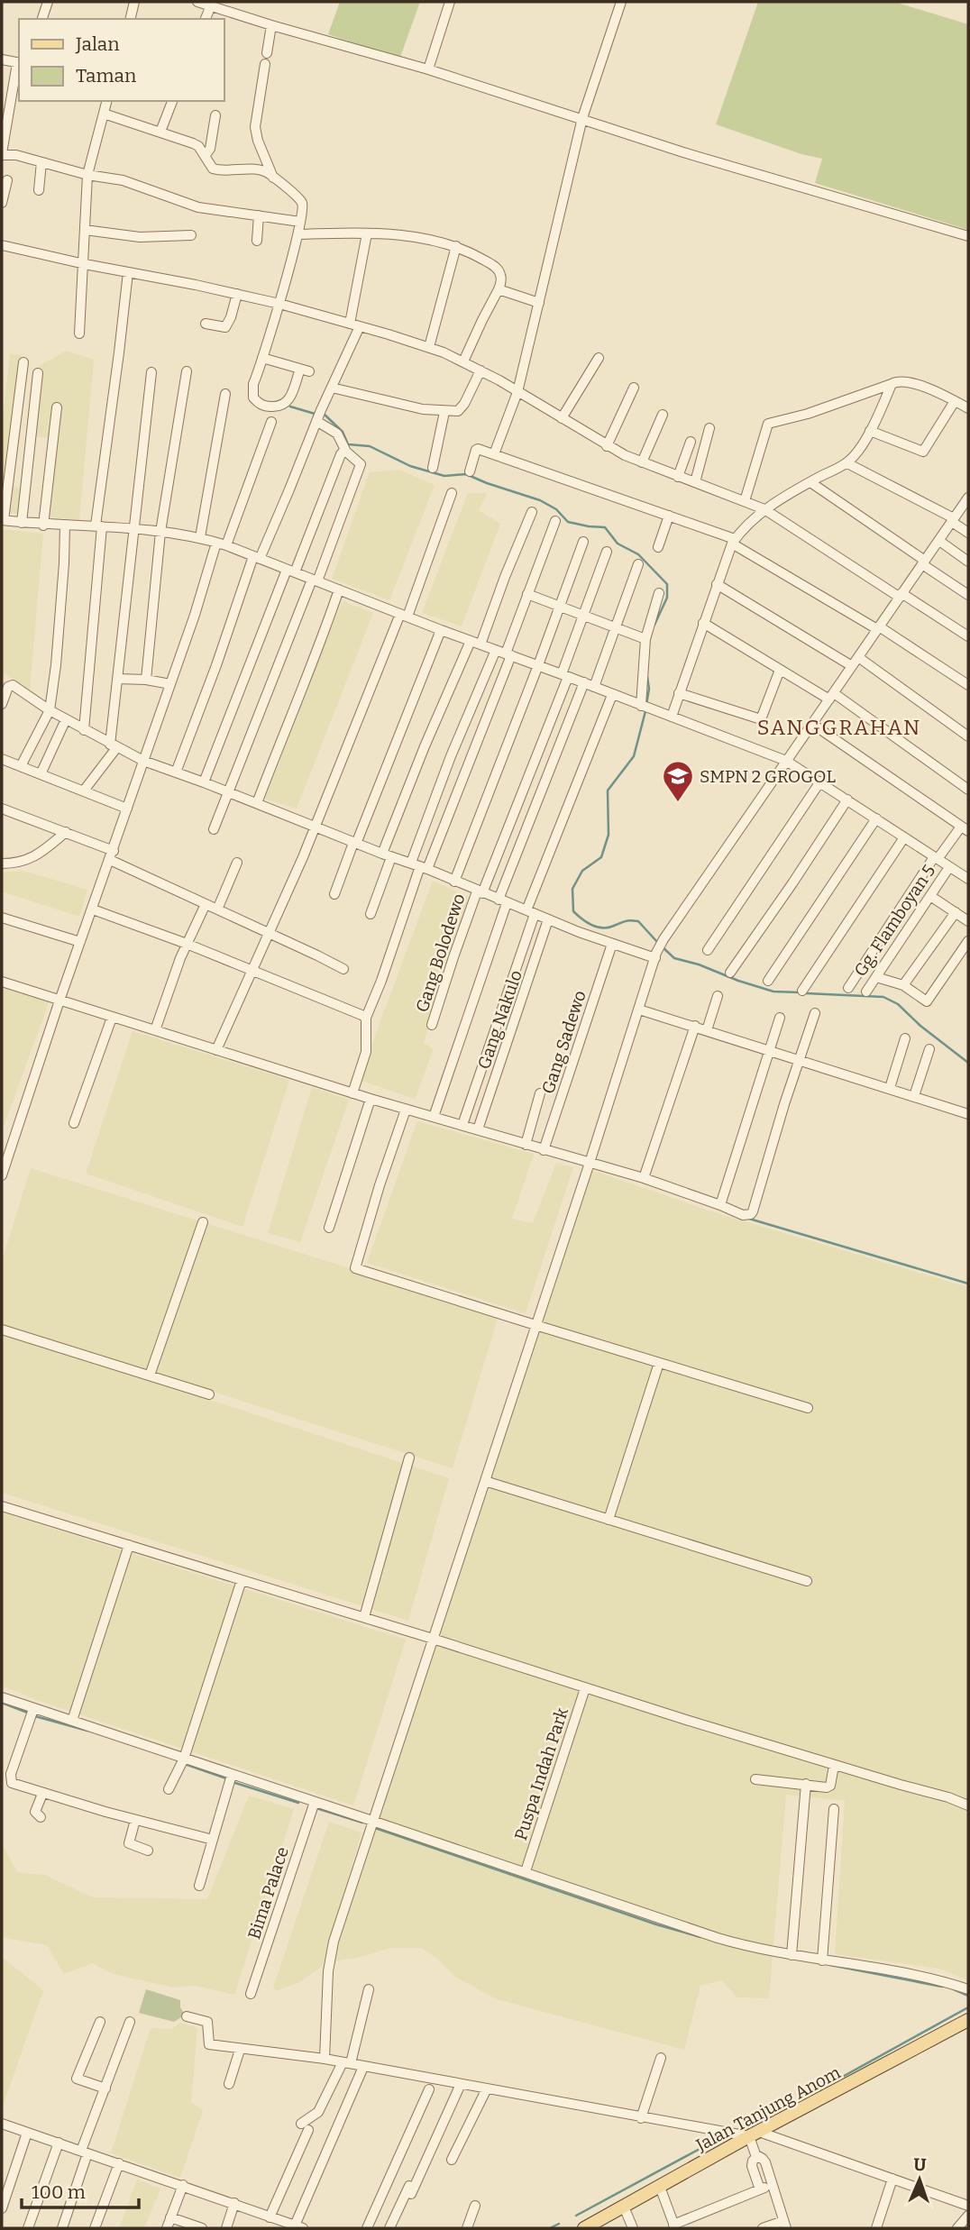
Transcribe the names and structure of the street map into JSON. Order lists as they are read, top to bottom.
{
  "streets": {
    "main road": ["Jalan Tanjung Anom"],
    "street": [
      "Gg. Flamboyan 5",
      "Gang Bolodewo",
      "Gang Nakulo",
      "Gang Sadewo",
      "Puspa Indah Park",
      "Bima Palace"
    ]
  },
  "districts": ["SANGGRAHAN"],
  "places": {
    "school or university": ["SMPN 2 GROGOL"]
  },
  "legend": ["Jalan", "Taman"],
  "scale_bar": "100 m",
  "north": "top"
}
